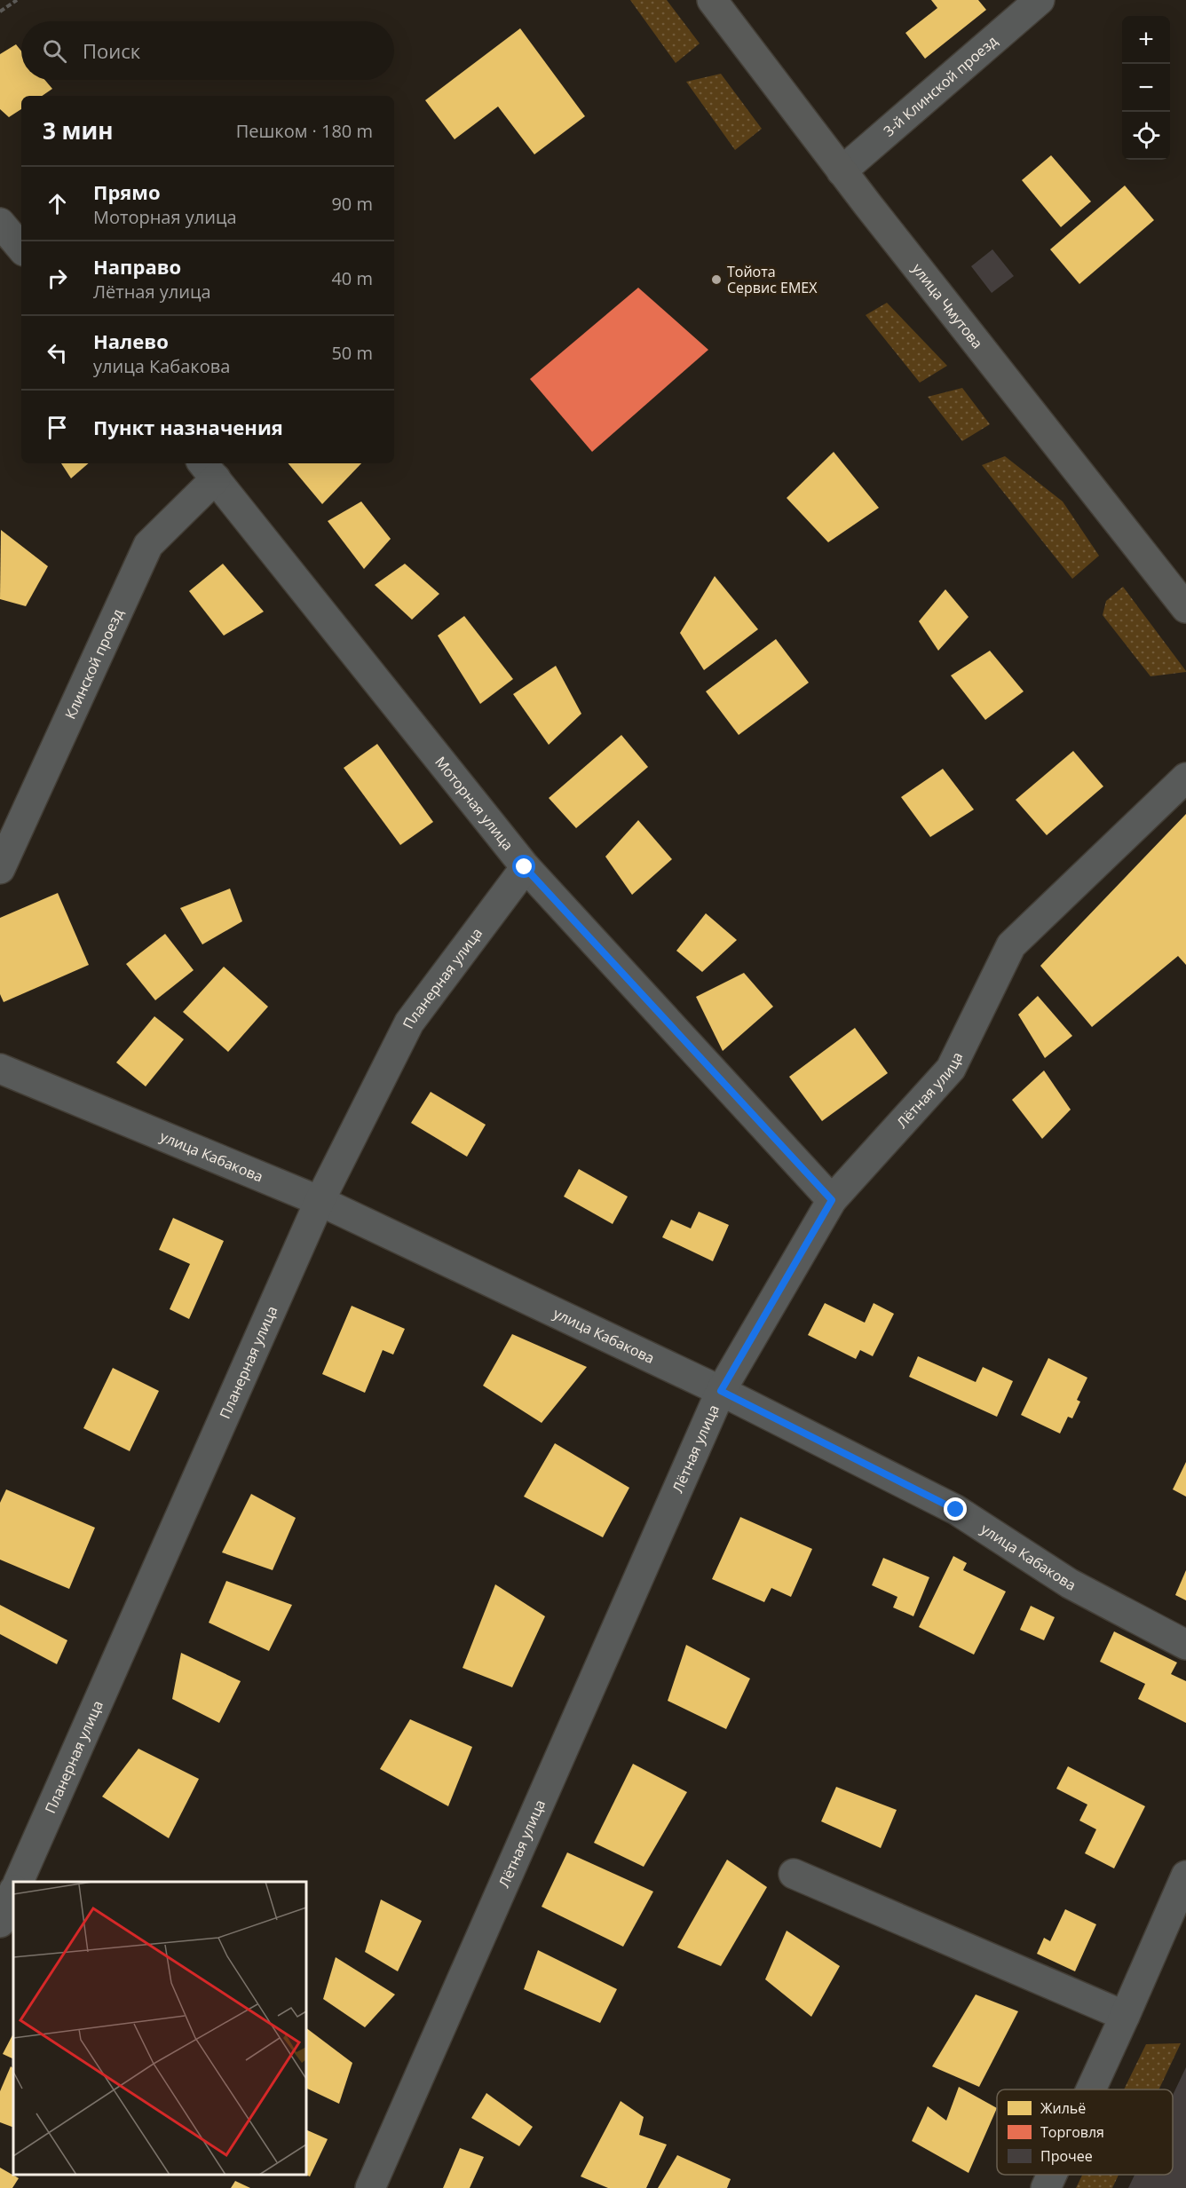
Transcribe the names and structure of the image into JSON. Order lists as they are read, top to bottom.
{
  "streets": {
    "main road": ["улица Чмутова"],
    "street": [
      "3-й Клинской проезд",
      "Клинской проезд",
      "Моторная улица",
      "Планерная улица",
      "Лётная улица",
      "улица Кабакова"
    ]
  },
  "crossings": [
    ["3-й Клинской проезд", "улица Чмутова"],
    ["Клинской проезд", "Моторная улица"],
    ["Моторная улица", "Планерная улица"],
    ["Моторная улица", "Лётная улица"],
    ["Планерная улица", "улица Кабакова"],
    ["Лётная улица", "улица Кабакова"]
  ],
  "places": ["Тойота Сервис EMEX"],
  "legend": ["Жильё", "Торговля", "Прочее"],
  "page": {
    "map_buttons": ["+", "−"],
    "search": "Поиск",
    "heading": ["3 мин", "Пешком · 180 m"],
    "list": [
      ["Прямо", "Моторная улица", "90 m"],
      ["Направо", "Лётная улица", "40 m"],
      ["Налево", "улица Кабакова", "50 m"],
      "Пункт назначения"
    ]
  }
}
